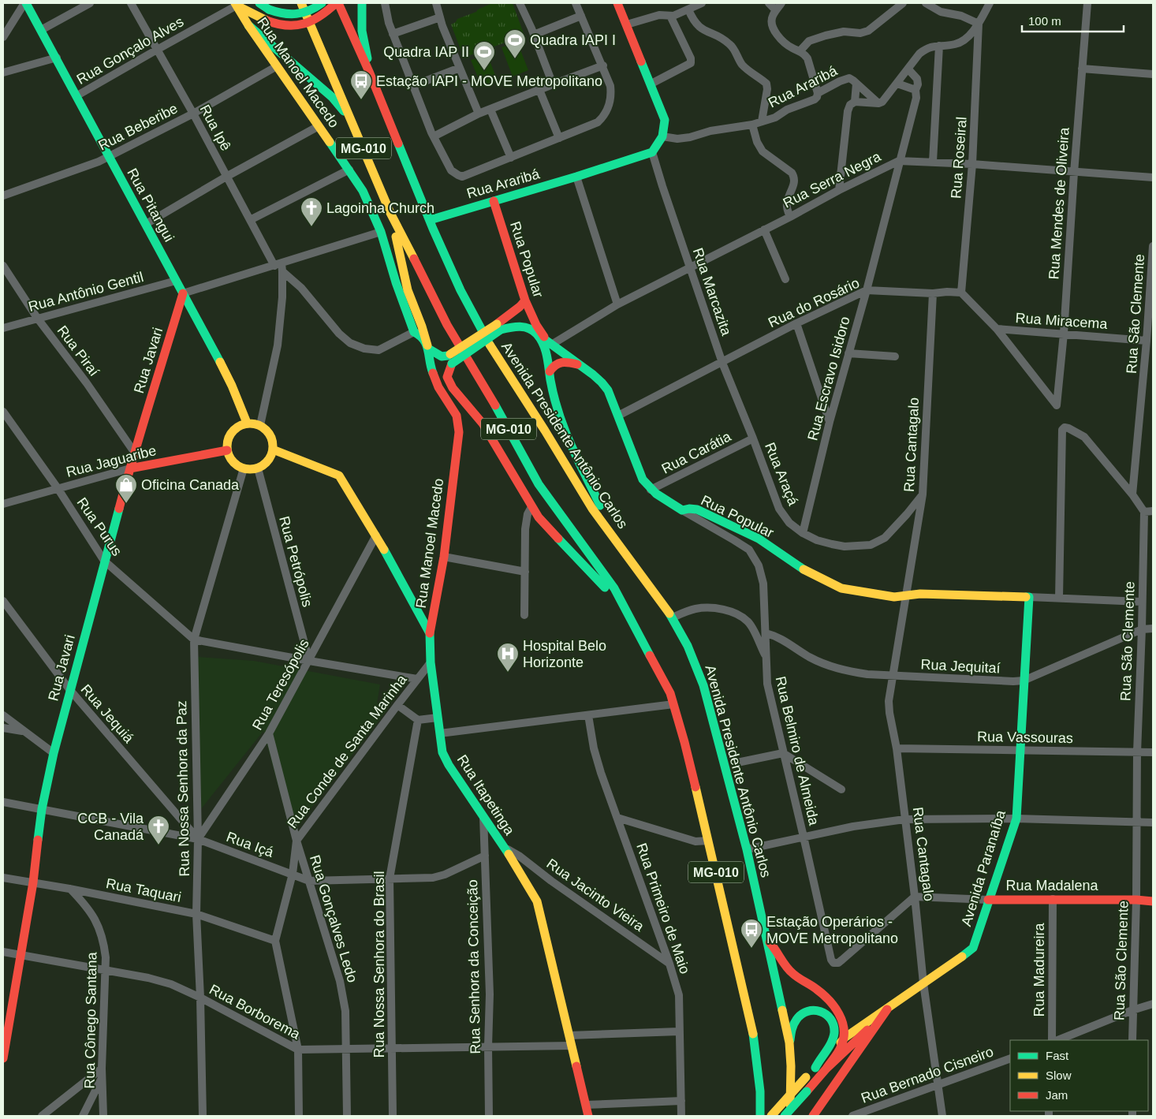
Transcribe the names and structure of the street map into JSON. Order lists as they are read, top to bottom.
{
  "streets": {
    "main road": [
      "Rua Manoel Macedo",
      "Rua Araribá",
      "MG-010",
      "Rua Pitangui",
      "Rua Popular",
      "Rua Javari",
      "Avenida Presidente Antônio Carlos",
      "Rua Jaguaribe",
      "Rua Itapetinga",
      "Avenida Paranaíba",
      "Rua Madalena"
    ],
    "street": [
      "Rua Gonçalo Alves",
      "Rua Beberibe",
      "Rua Ipê",
      "Rua Roseiral",
      "Rua Serra Negra",
      "Rua Mendes de Oliveira",
      "Rua Antônio Gentil",
      "Rua Marcazita",
      "Rua do Rosário",
      "Rua São Clemente",
      "Rua Miracema",
      "Rua Piraí",
      "Rua Escravo Isidoro",
      "Rua Cantagalo",
      "Rua Carátia",
      "Rua Araçá",
      "Rua Purus",
      "Rua Petrópolis",
      "Rua Jequitaí",
      "Rua Teresópolis",
      "Rua Jequiá",
      "Rua Vassouras",
      "Rua Belmiro de Almeida",
      "Rua Conde de Santa Marinha",
      "Rua Nossa Senhora da Paz",
      "Rua Içá",
      "Rua Taquari",
      "Rua Jacinto Vieira",
      "Rua Primeiro de Maio",
      "Rua Gonçalves Ledo",
      "Rua Nossa Senhora do Brasil",
      "Rua Senhora da Conceição",
      "Rua Madureira",
      "Rua Borborema",
      "Rua Cônego Santana",
      "Rua Bernado Cisneiro"
    ]
  },
  "crossings": [
    ["Rua Gonçalo Alves", "Rua Manoel Macedo"],
    ["Rua Gonçalo Alves", "Rua Ipê"],
    ["Rua Gonçalo Alves", "Rua Pitangui"],
    ["Rua Manoel Macedo", "Rua Beberibe"],
    ["Rua Manoel Macedo", "Rua Ipê"],
    ["Rua Manoel Macedo", "Rua Itapetinga"],
    ["Rua Araribá", "Rua Popular"],
    ["Rua Araribá", "Rua Marcazita"],
    ["Rua Araribá", "Avenida Presidente Antônio Carlos"],
    ["Rua Beberibe", "Rua Ipê"],
    ["Rua Beberibe", "Rua Pitangui"],
    ["Rua Roseiral", "Rua Serra Negra"],
    ["Rua Roseiral", "Rua do Rosário"],
    ["Rua Serra Negra", "Rua Mendes de Oliveira"],
    ["Rua Serra Negra", "Rua Popular"],
    ["Rua Serra Negra", "Rua Marcazita"],
    ["Rua Serra Negra", "Rua Escravo Isidoro"],
    ["Rua Mendes de Oliveira", "Rua Miracema"],
    ["Rua Pitangui", "Rua Antônio Gentil"],
    ["Rua Pitangui", "Rua Javari"],
    ["Rua Pitangui", "Rua Jaguaribe"],
    ["Rua Pitangui", "Rua Petrópolis"],
    ["Rua Pitangui", "Rua Nossa Senhora da Paz"],
    ["Rua Pitangui", "Rua Itapetinga"],
    ["Rua Popular", "Rua do Rosário"],
    ["Rua Popular", "Rua Cantagalo"],
    ["Rua Popular", "Rua Carátia"],
    ["Rua Popular", "Rua Belmiro de Almeida"],
    ["Rua Antônio Gentil", "Rua Piraí"],
    ["Rua Marcazita", "Rua do Rosário"],
    ["Rua Marcazita", "Rua Carátia"],
    ["Rua Marcazita", "Rua Araçá"],
    ["Rua do Rosário", "Rua Escravo Isidoro"],
    ["Rua do Rosário", "Rua Cantagalo"],
    ["Rua São Clemente", "Rua Miracema"],
    ["Rua São Clemente", "Rua Jequitaí"],
    ["Rua São Clemente", "Rua Vassouras"],
    ["Rua São Clemente", "Rua Madalena"],
    ["Rua Piraí", "Rua Javari"],
    ["Rua Javari", "Rua Jaguaribe"],
    ["Rua Javari", "Rua Purus"],
    ["Rua Javari", "Rua Jequiá"],
    ["Rua Javari", "Rua Içá"],
    ["Rua Javari", "Rua Taquari"],
    ["Rua Javari", "Rua Borborema"],
    ["Rua Escravo Isidoro", "Rua Araçá"],
    ["Rua Cantagalo", "Rua Araçá"],
    ["Rua Cantagalo", "Rua Jequitaí"],
    ["Rua Cantagalo", "Rua Vassouras"],
    ["Rua Cantagalo", "Rua Belmiro de Almeida"],
    ["Rua Cantagalo", "Avenida Paranaíba"],
    ["Rua Cantagalo", "Rua Madalena"],
    ["Rua Cantagalo", "Rua Bernado Cisneiro"],
    ["Rua Carátia", "Rua Araçá"],
    ["Rua Jaguaribe", "Rua Purus"],
    ["Rua Jaguaribe", "Rua Petrópolis"],
    ["Rua Jaguaribe", "Rua Nossa Senhora da Paz"],
    ["Rua Jaguaribe", "Rua Itapetinga"],
    ["Rua Purus", "Rua Nossa Senhora da Paz"],
    ["Rua Petrópolis", "Rua Teresópolis"],
    ["Rua Petrópolis", "Rua Nossa Senhora da Paz"],
    ["Rua Petrópolis", "Rua Itapetinga"],
    ["Rua Jequitaí", "Rua Belmiro de Almeida"],
    ["Rua Jequitaí", "Avenida Paranaíba"],
    ["Rua Teresópolis", "Rua Jequiá"],
    ["Rua Teresópolis", "Rua Nossa Senhora da Paz"],
    ["Rua Teresópolis", "Rua Itapetinga"],
    ["Rua Teresópolis", "Rua Içá"],
    ["Rua Teresópolis", "Rua Gonçalves Ledo"],
    ["Rua Jequiá", "Rua Nossa Senhora da Paz"],
    ["Rua Jequiá", "Rua Içá"],
    ["Rua Vassouras", "Avenida Paranaíba"],
    ["Rua Belmiro de Almeida", "Rua Madalena"],
    ["Rua Conde de Santa Marinha", "Rua Itapetinga"],
    ["Rua Conde de Santa Marinha", "Rua Içá"],
    ["Rua Conde de Santa Marinha", "Rua Taquari"],
    ["Rua Conde de Santa Marinha", "Rua Gonçalves Ledo"],
    ["Rua Conde de Santa Marinha", "Rua Borborema"],
    ["Rua Nossa Senhora da Paz", "Rua Itapetinga"],
    ["Rua Nossa Senhora da Paz", "Rua Içá"],
    ["Rua Nossa Senhora da Paz", "Rua Taquari"],
    ["Rua Nossa Senhora da Paz", "Rua Borborema"],
    ["Rua Itapetinga", "Rua Jacinto Vieira"],
    ["Rua Itapetinga", "Rua Senhora da Conceição"],
    ["Rua Itapetinga", "Rua Borborema"],
    ["Rua Içá", "Rua Gonçalves Ledo"],
    ["Rua Içá", "Rua Nossa Senhora do Brasil"],
    ["Rua Içá", "Rua Senhora da Conceição"],
    ["Avenida Paranaíba", "Rua Madalena"],
    ["Rua Madalena", "Rua Madureira"],
    ["Rua Taquari", "Rua Cônego Santana"],
    ["Rua Jacinto Vieira", "Rua Primeiro de Maio"],
    ["Rua Gonçalves Ledo", "Rua Borborema"],
    ["Rua Nossa Senhora do Brasil", "Rua Borborema"],
    ["Rua Senhora da Conceição", "Rua Borborema"],
    ["Rua Borborema", "Rua Cônego Santana"]
  ],
  "places": {
    "sports": ["Quadra IAPI I", "Quadra IAP II"],
    "bus stop": ["Estação IAPI - MOVE Metropolitano", "Estação Operários - MOVE Metropolitano"],
    "church": ["Lagoinha Church", "CCB - Vila Canadá"],
    "shop": ["Oficina Canada"],
    "hospital": ["Hospital Belo Horizonte"]
  },
  "legend": ["Fast", "Slow", "Jam"],
  "scale_bar": "100 m"
}
